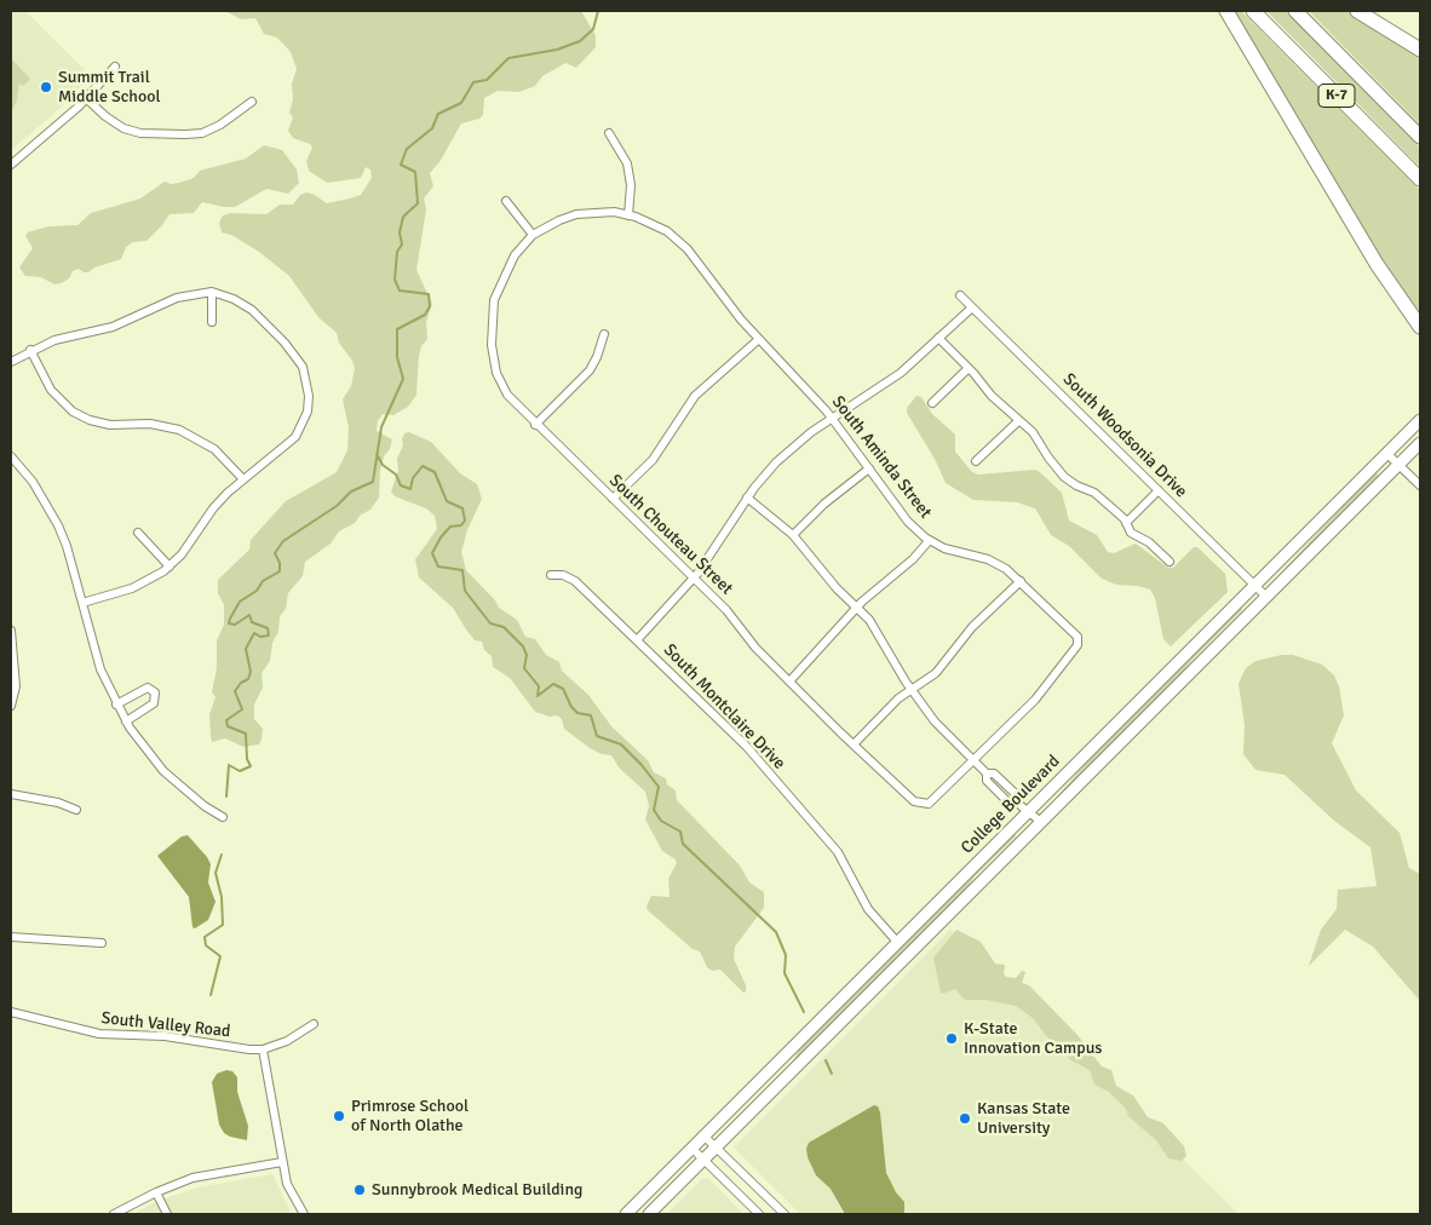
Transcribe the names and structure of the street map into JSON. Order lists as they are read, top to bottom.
{
  "streets": {
    "highway": ["K-7"],
    "main road": ["College Boulevard"],
    "street": [
      "South Woodsonia Drive",
      "South Aminda Street",
      "South Chouteau Street",
      "South Montclaire Drive",
      "South Valley Road"
    ]
  },
  "crossings": [
    ["South Woodsonia Drive", "College Boulevard"],
    ["South Aminda Street", "South Chouteau Street"],
    ["South Montclaire Drive", "College Boulevard"]
  ],
  "places": [
    "Summit Trail Middle School",
    "K-State Innovation Campus",
    "Primrose School of North Olathe",
    "Kansas State University",
    "Sunnybrook Medical Building"
  ]
}
